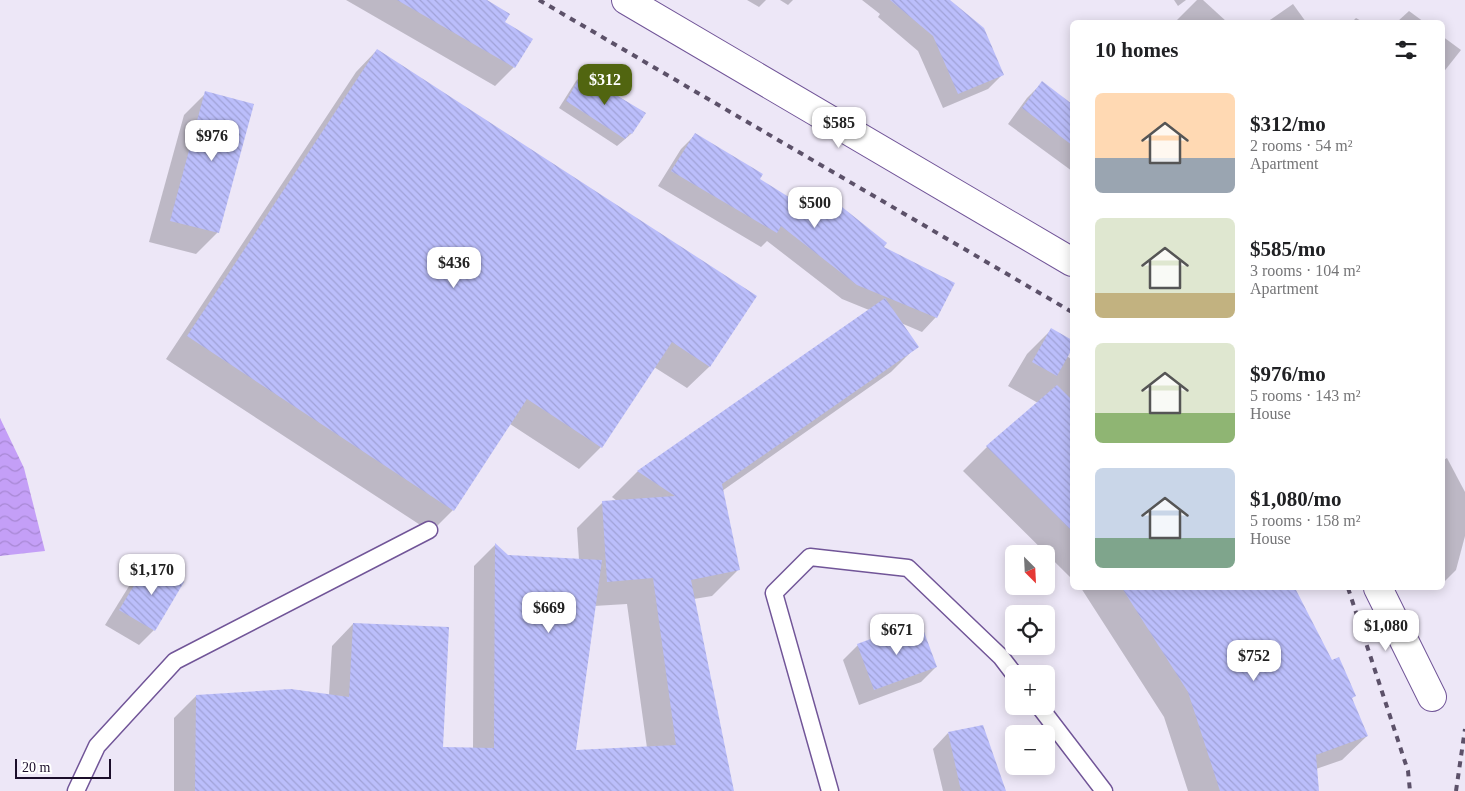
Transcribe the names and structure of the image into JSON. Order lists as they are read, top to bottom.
{
  "scale_bar": "20 m",
  "north": "bottom right",
  "page": {
    "heading": "10 homes",
    "price": [
      "$312",
      "$585",
      "$976",
      "$500",
      "$436",
      "$1,170",
      "$669",
      "$1,080",
      "$671",
      "$752"
    ],
    "list": [
      {
        "name": "$312/mo",
        "note": "2 rooms · 54 m² · Apartment"
      },
      {
        "name": "$585/mo",
        "note": "3 rooms · 104 m² · Apartment"
      },
      {
        "name": "$976/mo",
        "note": "5 rooms · 143 m² · House"
      },
      {
        "name": "$1,080/mo",
        "note": "5 rooms · 158 m² · House"
      }
    ],
    "map_buttons": ["+", "−"],
    "scale": "20 m"
  }
}
